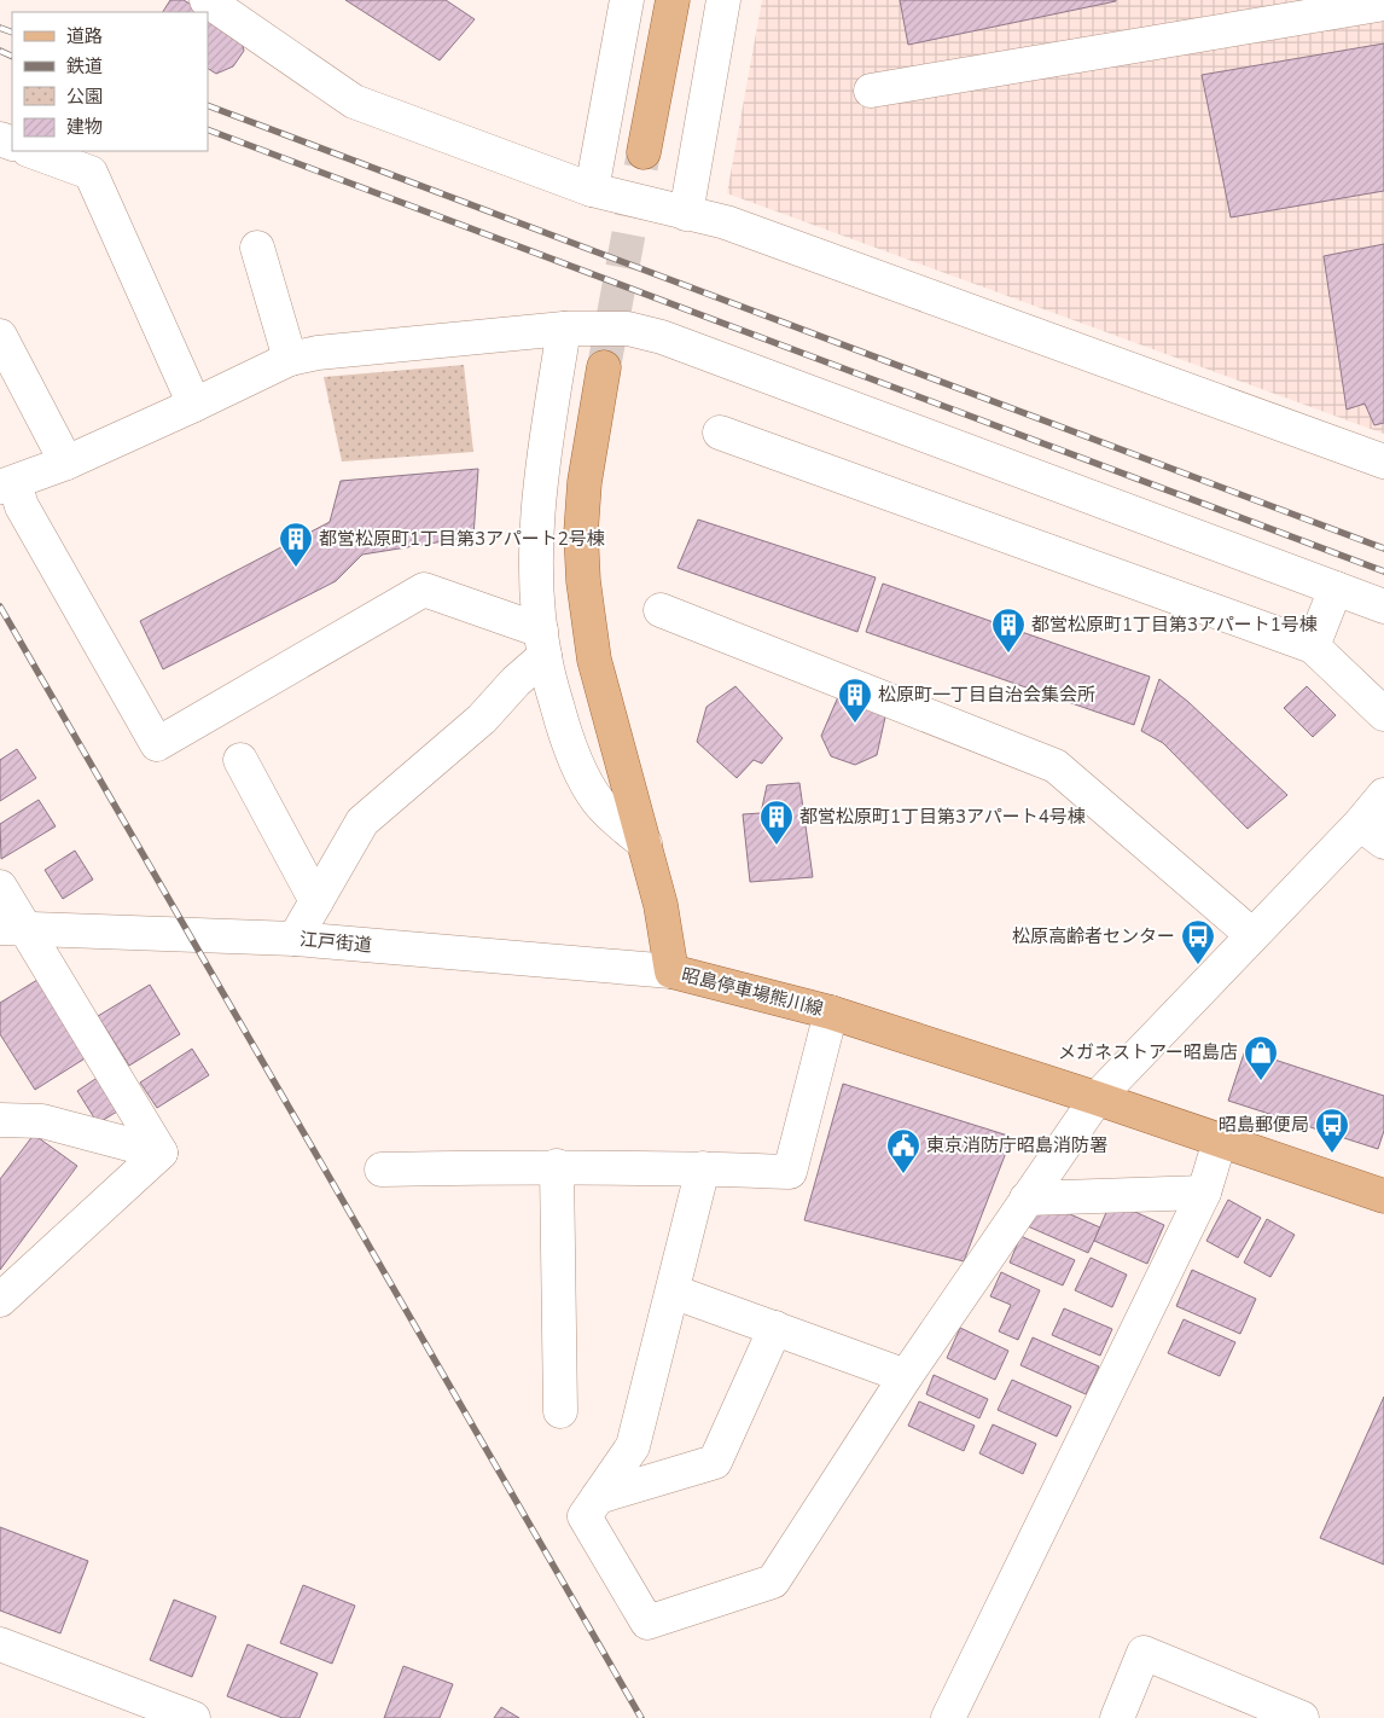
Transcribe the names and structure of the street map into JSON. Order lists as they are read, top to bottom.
{
  "streets": {
    "main road": ["昭島停車場熊川線"],
    "street": ["江戸街道"]
  },
  "crossings": [
    ["江戸街道", "昭島停車場熊川線"]
  ],
  "places": {
    "building": [
      "都営松原町1丁目第3アパート2号棟",
      "都営松原町1丁目第3アパート1号棟",
      "松原町一丁目自治会集会所",
      "都営松原町1丁目第3アパート4号棟"
    ],
    "bus stop": ["松原高齢者センター", "昭島郵便局"],
    "shop": ["メガネストアー昭島店"],
    "public building": ["東京消防庁昭島消防署"]
  },
  "legend": [
    "道路",
    "鉄道",
    "公園",
    "建物"
  ]
}
